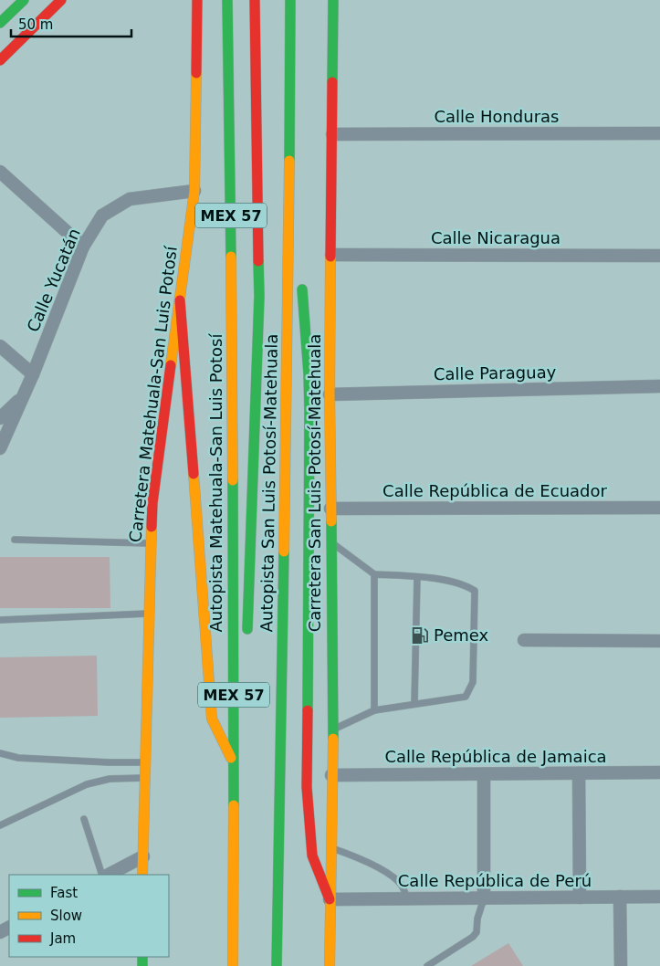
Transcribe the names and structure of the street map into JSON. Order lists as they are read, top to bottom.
{
  "streets": {
    "main road": [
      "MEX 57",
      "Carretera Matehuala-San Luis Potosí",
      "Autopista Matehuala-San Luis Potosí",
      "Autopista San Luis Potosí-Matehuala",
      "Carretera San Luis Potosí-Matehuala"
    ],
    "street": [
      "Calle Honduras",
      "Calle Nicaragua",
      "Calle Yucatán",
      "Calle Paraguay",
      "Calle República de Ecuador",
      "Calle República de Jamaica",
      "Calle República de Perú"
    ]
  },
  "crossings": [
    ["Calle Honduras", "Carretera San Luis Potosí-Matehuala"],
    ["Calle Nicaragua", "Carretera San Luis Potosí-Matehuala"],
    ["Calle Yucatán", "Carretera Matehuala-San Luis Potosí"],
    ["Calle Paraguay", "Carretera San Luis Potosí-Matehuala"],
    ["Carretera San Luis Potosí-Matehuala", "Calle República de Ecuador"],
    ["Carretera San Luis Potosí-Matehuala", "Calle República de Jamaica"],
    ["Carretera San Luis Potosí-Matehuala", "Calle República de Perú"]
  ],
  "places": {
    "fuel station": ["Pemex"]
  },
  "legend": ["Fast", "Slow", "Jam"],
  "scale_bar": "50 m"
}
